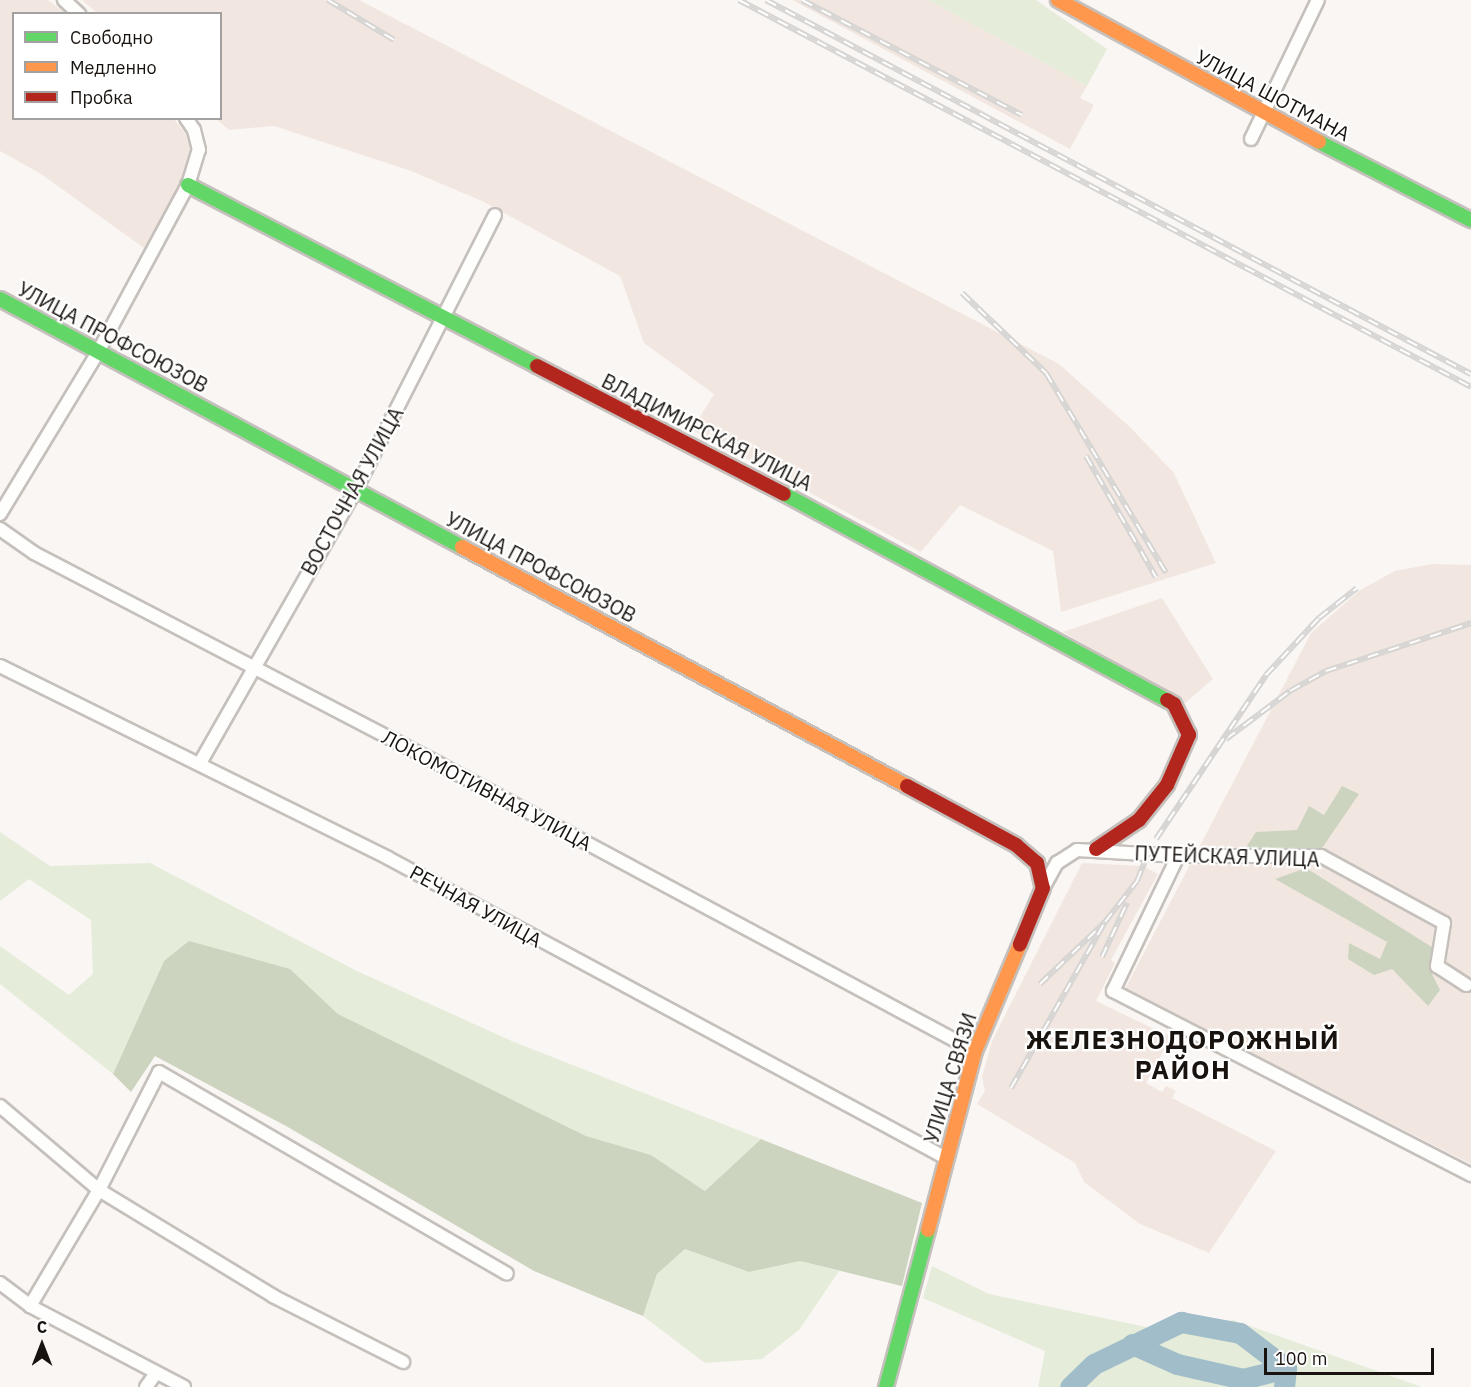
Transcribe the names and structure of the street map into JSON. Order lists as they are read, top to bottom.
{
  "streets": {
    "main road": [
      "УЛИЦА ШОТМАНА",
      "УЛИЦА ПРОФСОЮЗОВ",
      "ВЛАДИМИРСКАЯ УЛИЦА",
      "УЛИЦА СВЯЗИ"
    ],
    "street": [
      "ВОСТОЧНАЯ УЛИЦА",
      "ЛОКОМОТИВНАЯ УЛИЦА",
      "ПУТЕЙСКАЯ УЛИЦА",
      "РЕЧНАЯ УЛИЦА"
    ]
  },
  "crossings": [
    ["УЛИЦА ПРОФСОЮЗОВ", "ВОСТОЧНАЯ УЛИЦА"],
    ["УЛИЦА ПРОФСОЮЗОВ", "ПУТЕЙСКАЯ УЛИЦА"],
    ["УЛИЦА ПРОФСОЮЗОВ", "УЛИЦА СВЯЗИ"],
    ["ВЛАДИМИРСКАЯ УЛИЦА", "ВОСТОЧНАЯ УЛИЦА"],
    ["ВЛАДИМИРСКАЯ УЛИЦА", "ПУТЕЙСКАЯ УЛИЦА"],
    ["ВОСТОЧНАЯ УЛИЦА", "ЛОКОМОТИВНАЯ УЛИЦА"],
    ["ВОСТОЧНАЯ УЛИЦА", "РЕЧНАЯ УЛИЦА"],
    ["ЛОКОМОТИВНАЯ УЛИЦА", "УЛИЦА СВЯЗИ"],
    ["ПУТЕЙСКАЯ УЛИЦА", "УЛИЦА СВЯЗИ"],
    ["РЕЧНАЯ УЛИЦА", "УЛИЦА СВЯЗИ"]
  ],
  "districts": ["ЖЕЛЕЗНОДОРОЖНЫЙ РАЙОН"],
  "legend": ["Свободно", "Медленно", "Пробка"],
  "scale_bar": "100 m",
  "north": "top"
}
